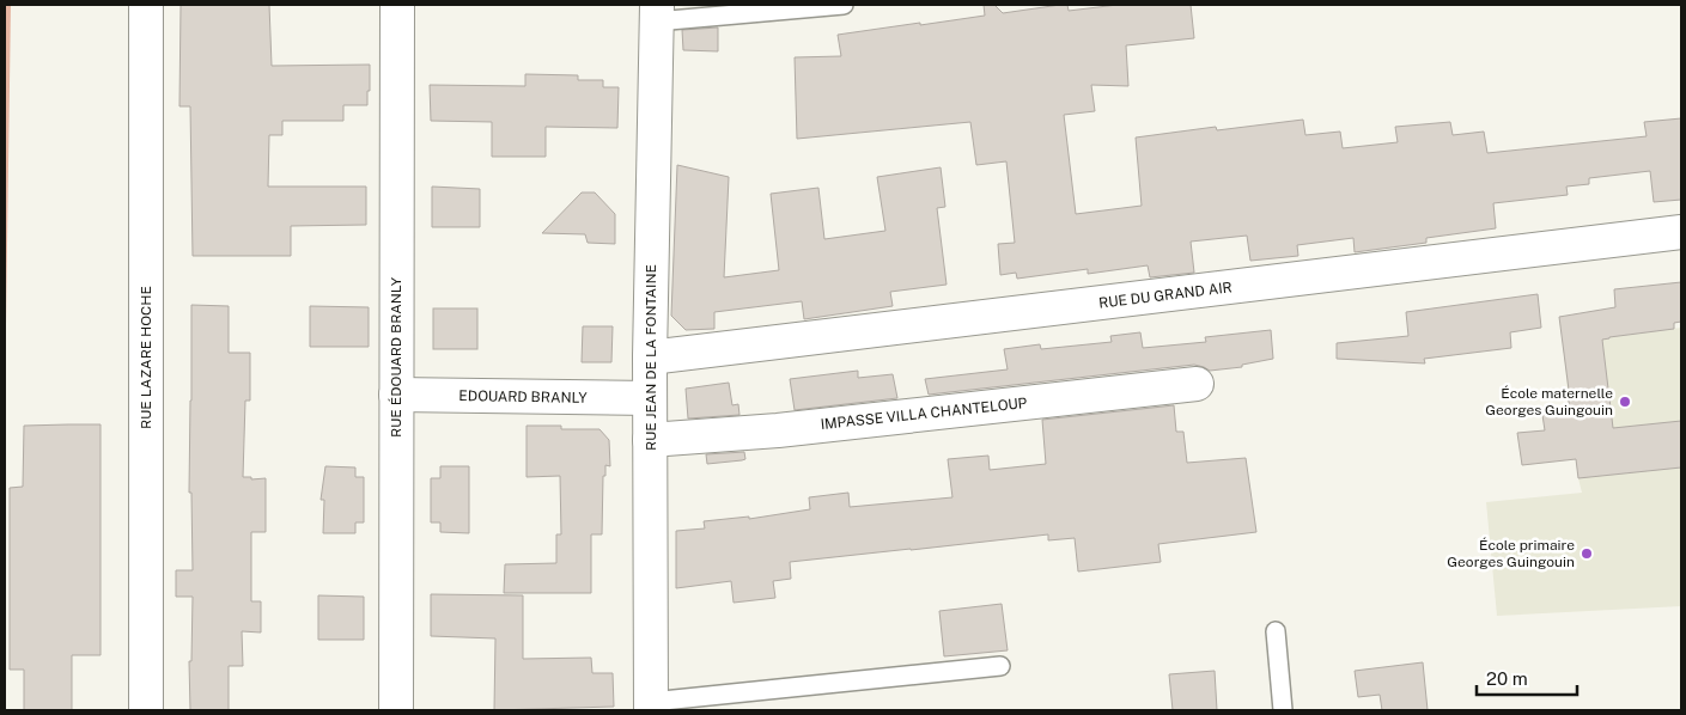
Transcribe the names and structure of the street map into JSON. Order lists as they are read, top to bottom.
{
  "streets": {
    "street": [
      "RUE DU GRAND AIR",
      "RUE LAZARE HOCHE",
      "RUE ÉDOUARD BRANLY",
      "RUE JEAN DE LA FONTAINE",
      "EDOUARD BRANLY",
      "IMPASSE VILLA CHANTELOUP"
    ]
  },
  "crossings": [
    ["RUE DU GRAND AIR", "RUE JEAN DE LA FONTAINE"],
    ["RUE ÉDOUARD BRANLY", "EDOUARD BRANLY"],
    ["RUE JEAN DE LA FONTAINE", "EDOUARD BRANLY"],
    ["RUE JEAN DE LA FONTAINE", "IMPASSE VILLA CHANTELOUP"]
  ],
  "places": ["École maternelle Georges Guingouin", "École primaire Georges Guingouin"],
  "scale_bar": "20 m"
}
